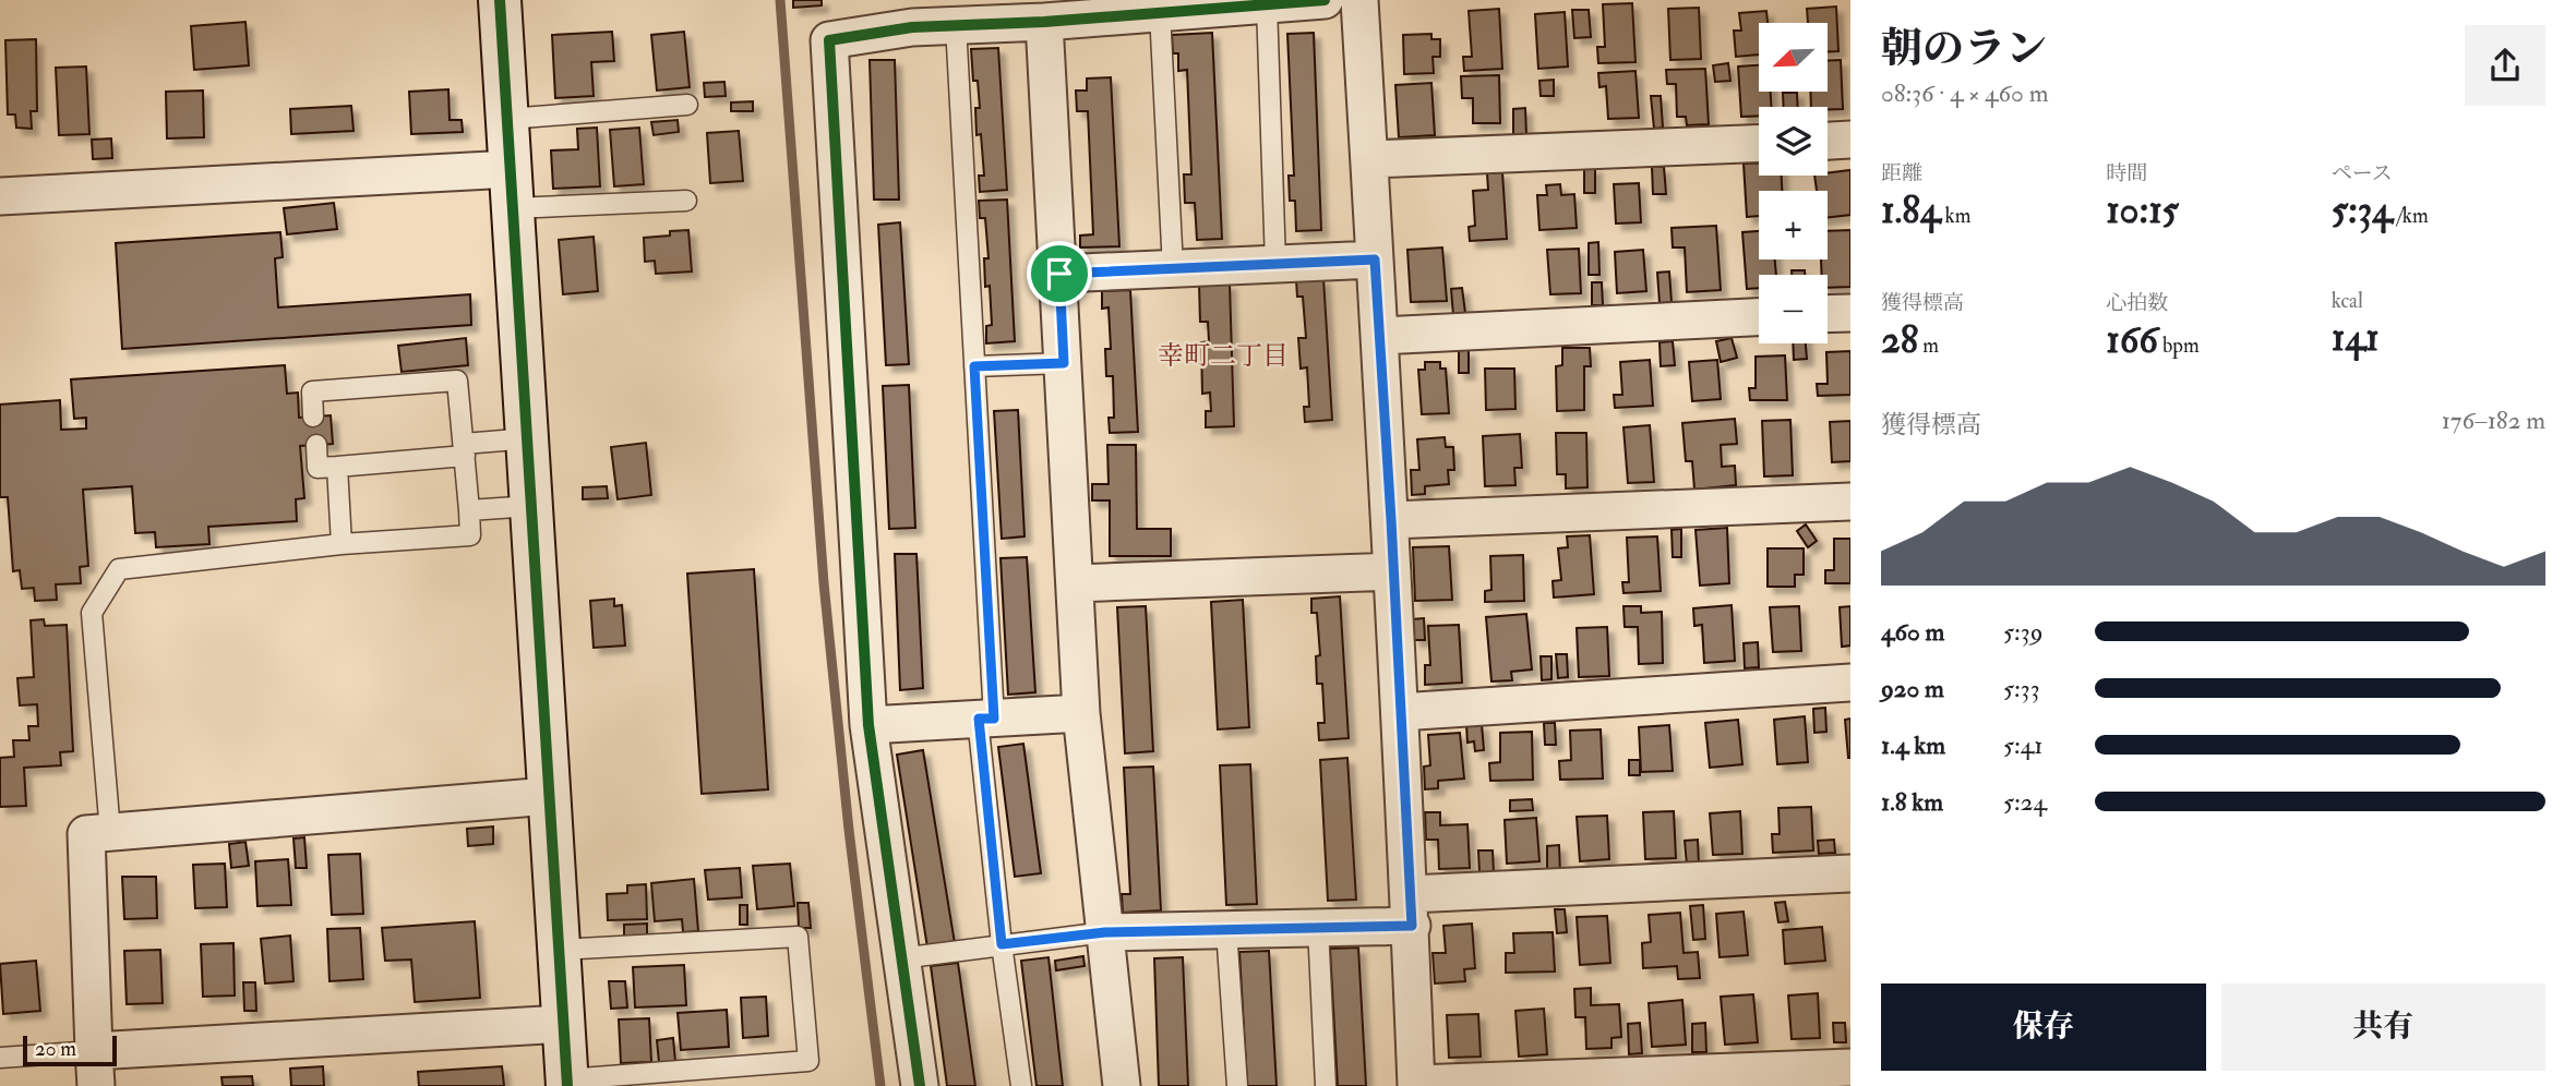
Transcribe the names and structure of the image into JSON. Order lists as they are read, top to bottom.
{
  "districts": ["幸町二丁目"],
  "scale_bar": "20 m",
  "north": "bottom left",
  "page": {
    "heading": ["朝のラン", "08:36 · 4 × 460 m"],
    "map_buttons": ["+", "−"],
    "stats": [
      ["距離", "1.84 km"],
      ["時間", "10:15"],
      ["ペース", "5:34 /km"],
      ["獲得標高", "28 m"],
      ["心拍数", "166 bpm"],
      ["kcal", "141"]
    ],
    "chart": ["獲得標高", "176–182 m"],
    "list": [
      {
        "name": "460 m",
        "note": "5:39"
      },
      {
        "name": "920 m",
        "note": "5:33"
      },
      {
        "name": "1.4 km",
        "note": "5:41"
      },
      {
        "name": "1.8 km",
        "note": "5:24"
      }
    ],
    "buttons": ["保存", "共有"],
    "scale": "20 m"
  }
}
